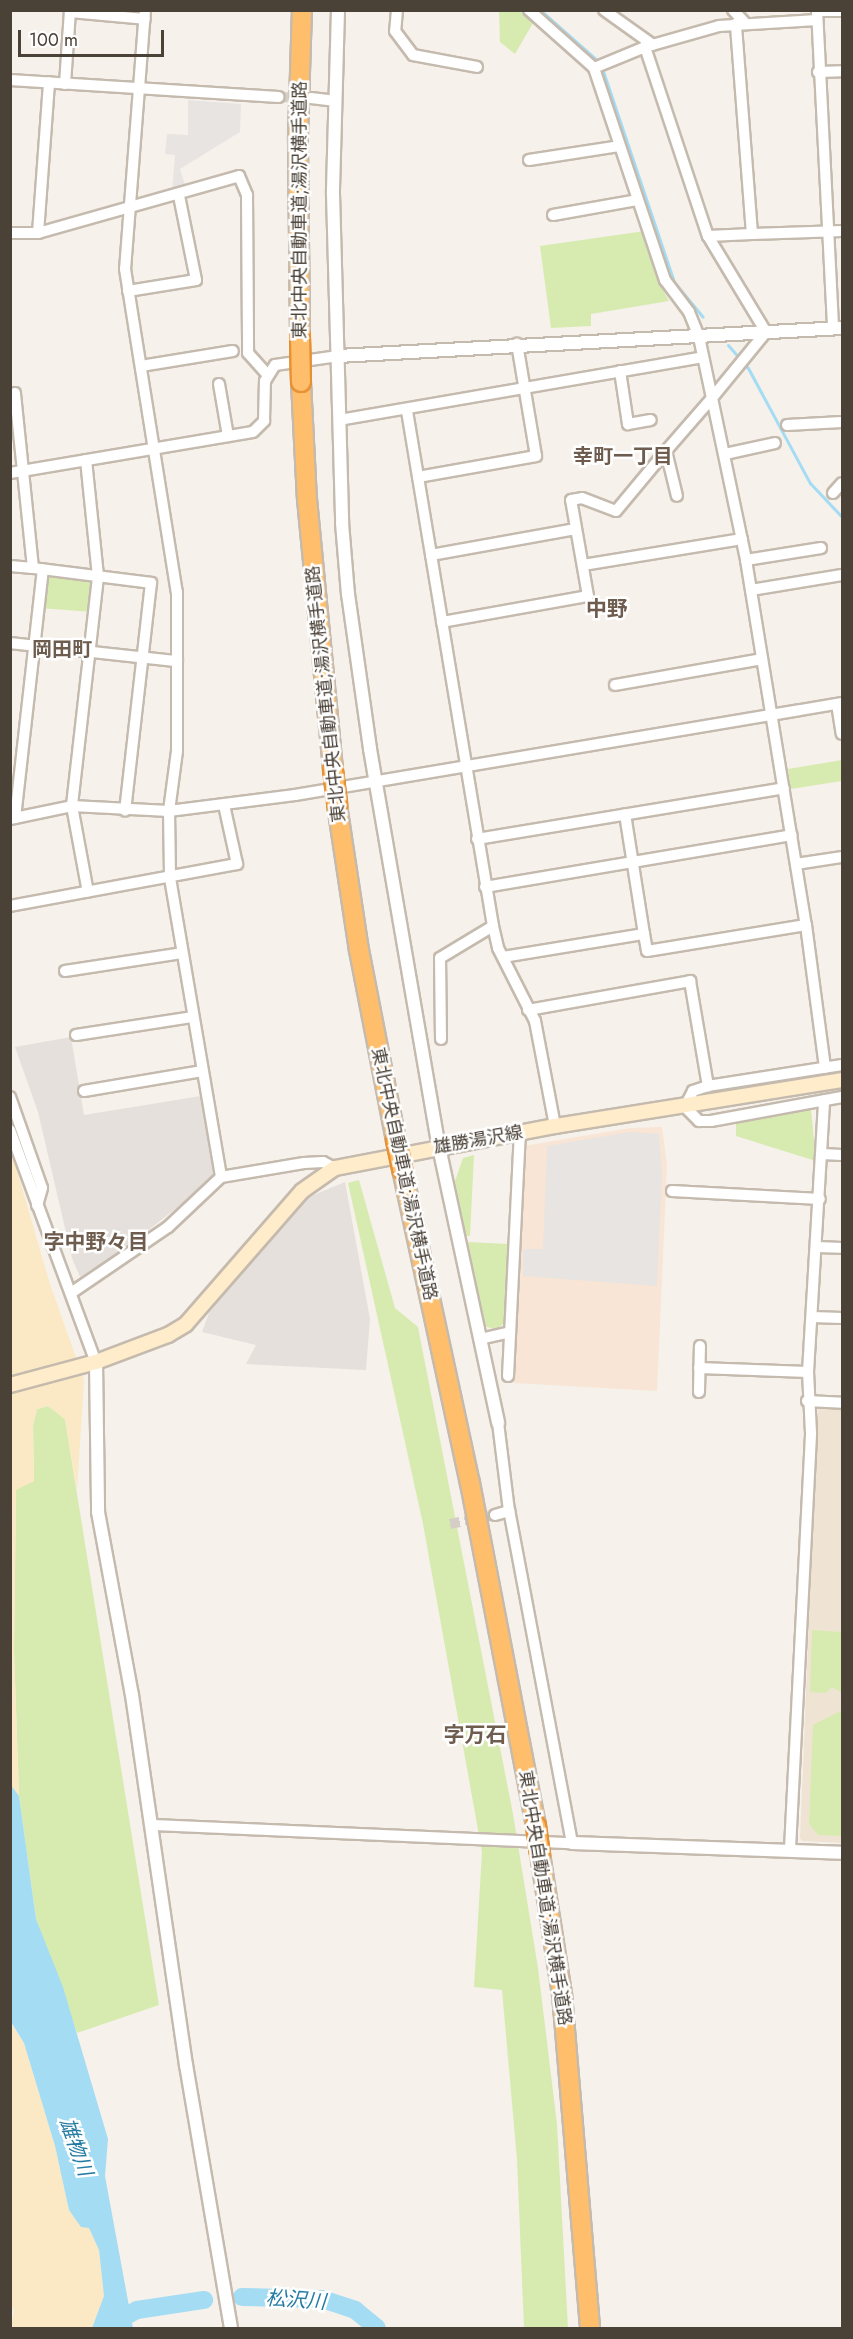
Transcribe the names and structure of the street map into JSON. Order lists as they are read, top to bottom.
{
  "streets": {
    "highway": ["東北中央自動車道;湯沢横手道路"],
    "main road": ["雄勝湯沢線"]
  },
  "districts": [
    "幸町一丁目",
    "中野",
    "岡田町",
    "字中野々目",
    "字万石"
  ],
  "water": ["雄物川", "松沢川"],
  "scale_bar": "100 m"
}
